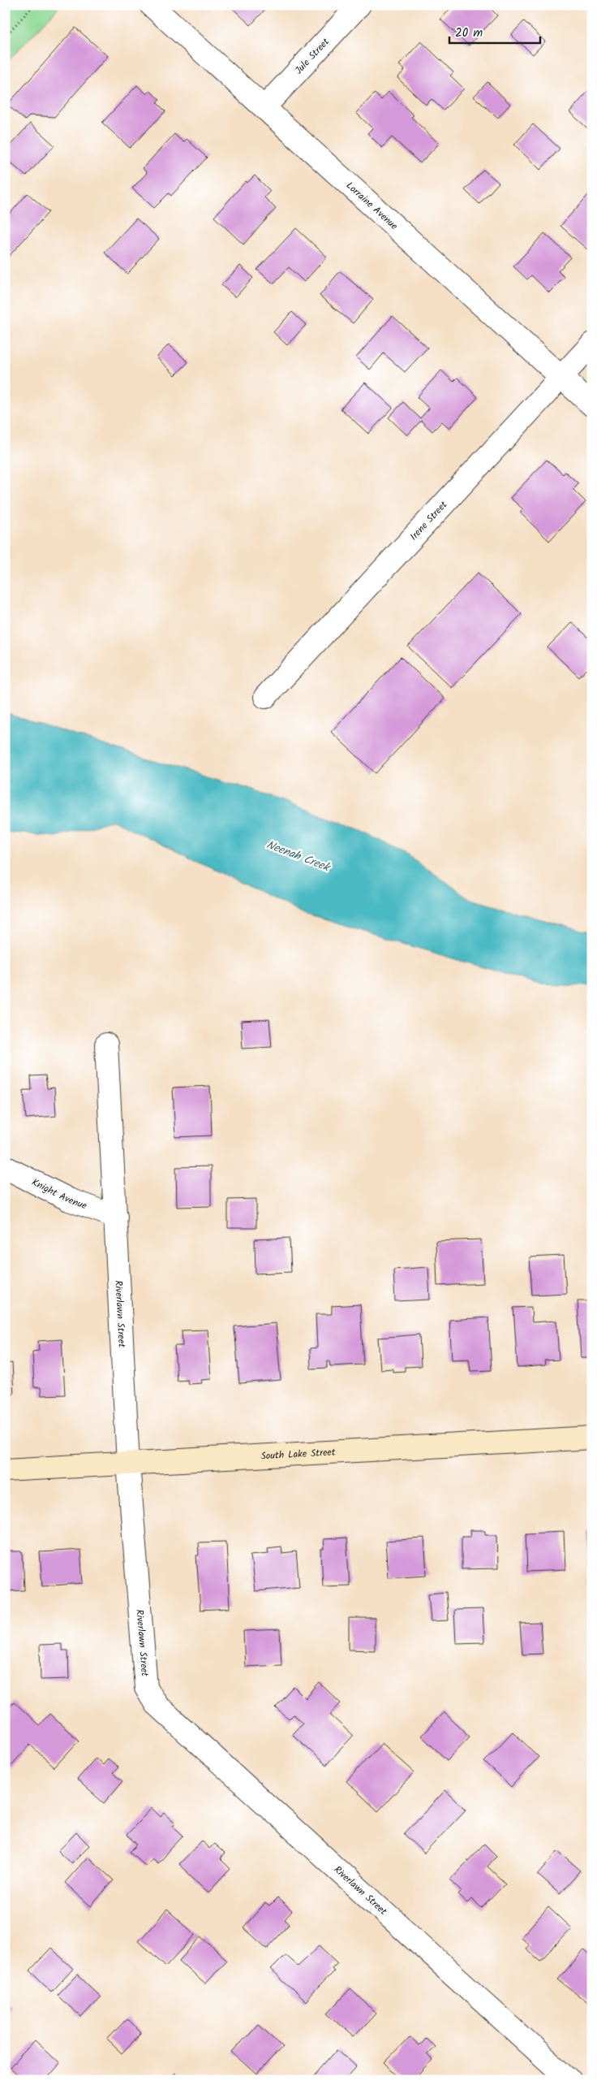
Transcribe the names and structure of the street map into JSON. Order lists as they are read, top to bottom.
{
  "streets": {
    "street": [
      "Jule Street",
      "Lorraine Avenue",
      "Irene Street",
      "Knight Avenue",
      "Riverlawn Street",
      "South Lake Street"
    ]
  },
  "crossings": [
    ["Jule Street", "Lorraine Avenue"],
    ["Lorraine Avenue", "Irene Street"],
    ["Knight Avenue", "Riverlawn Street"],
    ["Riverlawn Street", "South Lake Street"]
  ],
  "water": ["Neenah Creek"],
  "scale_bar": "20 m"
}
